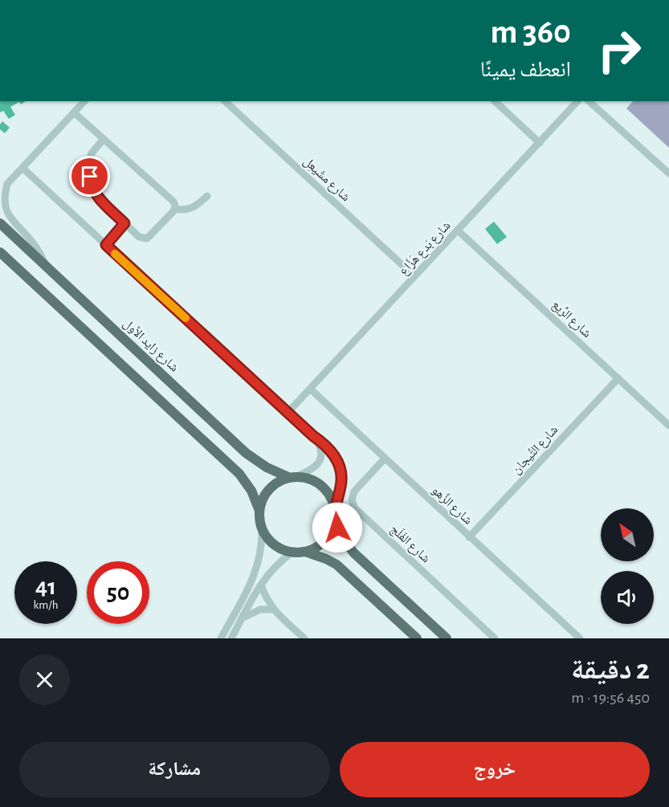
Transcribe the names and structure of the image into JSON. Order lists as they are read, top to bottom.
{
  "streets": {
    "main road": ["شارع زايد الأول"],
    "street": [
      "شارع مشَيعِل",
      "شارع بَدع هَزَّاع",
      "شارع الرِّيع",
      "شارع التِّيجان",
      "شارع الزَّهو",
      "شارع الفَلَج"
    ]
  },
  "crossings": [
    ["شارع مشَيعِل", "شارع بَدع هَزَّاع"],
    ["شارع بَدع هَزَّاع", "شارع الرِّيع"],
    ["شارع بَدع هَزَّاع", "شارع الزَّهو"],
    ["شارع الرِّيع", "شارع التِّيجان"],
    ["شارع التِّيجان", "شارع الزَّهو"],
    ["شارع الزَّهو", "شارع الفَلَج"]
  ],
  "north": "top left",
  "page": {
    "turn": ["360 m", "انعطف يمينًا"],
    "speed": "41 km/h",
    "limit": "50",
    "heading": ["2 دقيقة", "450 m · 19:56"],
    "buttons": ["خروج", "مشاركة"]
  }
}
